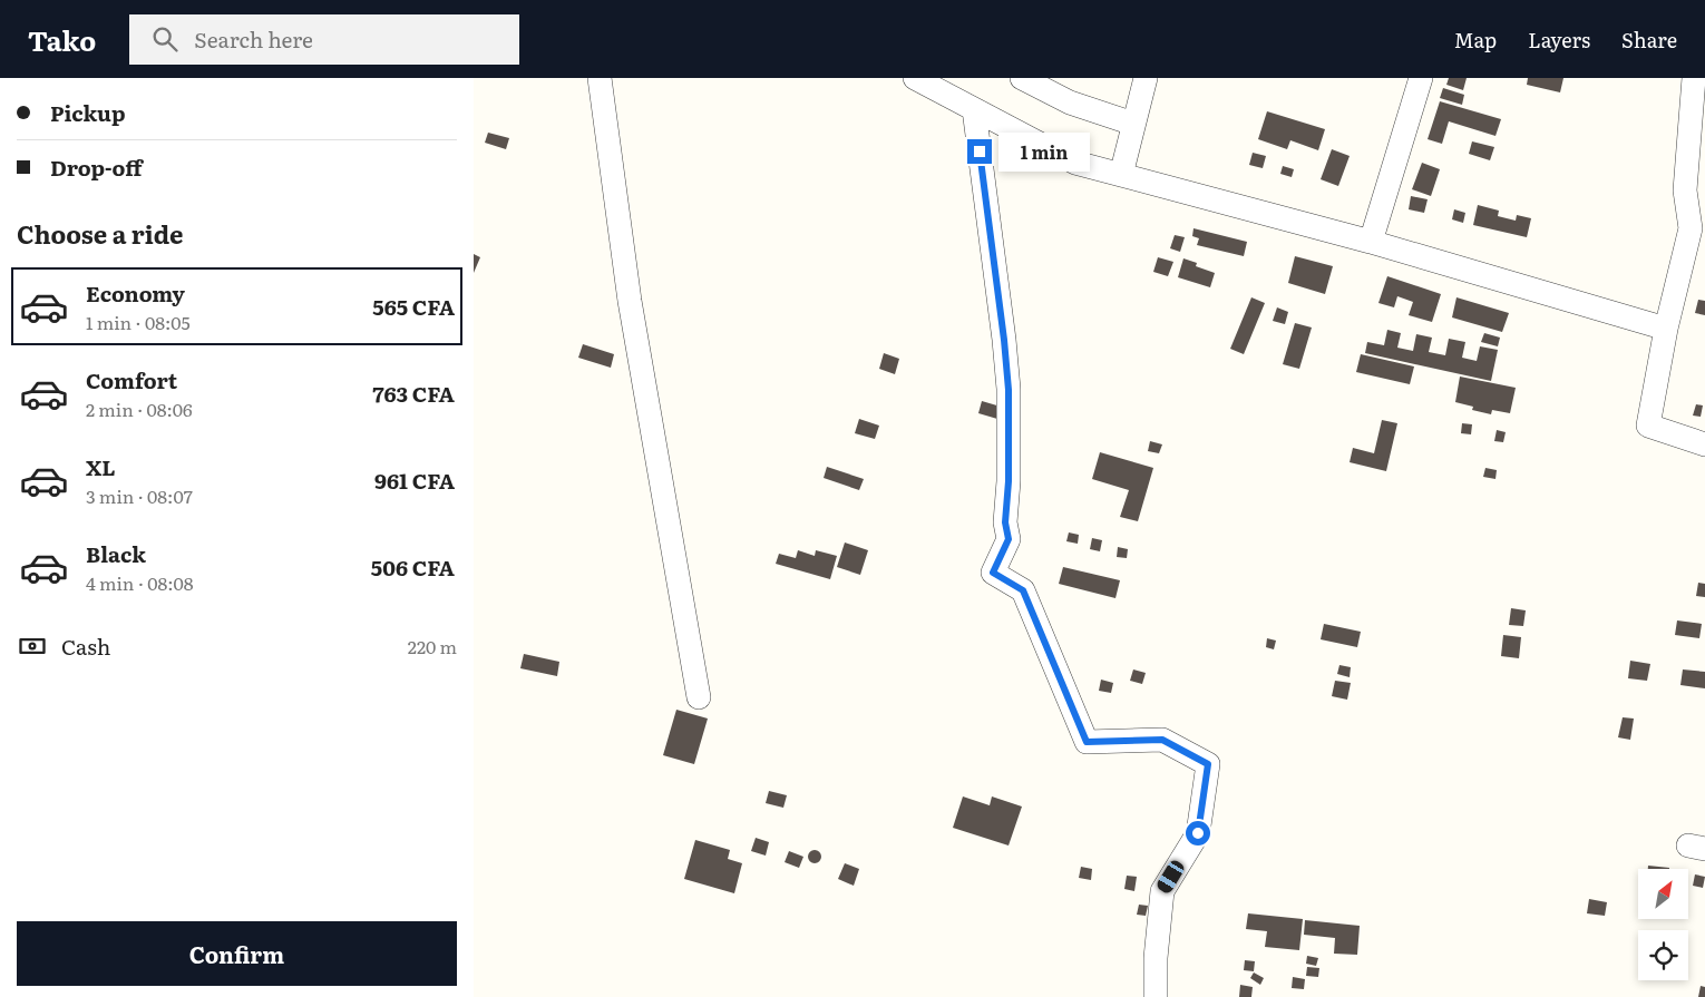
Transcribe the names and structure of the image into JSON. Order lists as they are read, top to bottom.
{
  "north": "top right",
  "page": {
    "header": "Tako",
    "search": "Search here",
    "nav": ["Map", "Layers", "Share"],
    "banner": ["Pickup", "Drop-off"],
    "bubble": "1 min",
    "heading": "Choose a ride",
    "list": [
      {
        "name": "Economy",
        "note": "1 min · 08:05",
        "value": "565 CFA"
      },
      {
        "name": "Comfort",
        "note": "2 min · 08:06",
        "value": "763 CFA"
      },
      {
        "name": "XL",
        "note": "3 min · 08:07",
        "value": "961 CFA"
      },
      {
        "name": "Black",
        "note": "4 min · 08:08",
        "value": "506 CFA"
      }
    ],
    "pay": ["Cash", "220 m"],
    "buttons": "Confirm"
  }
}
